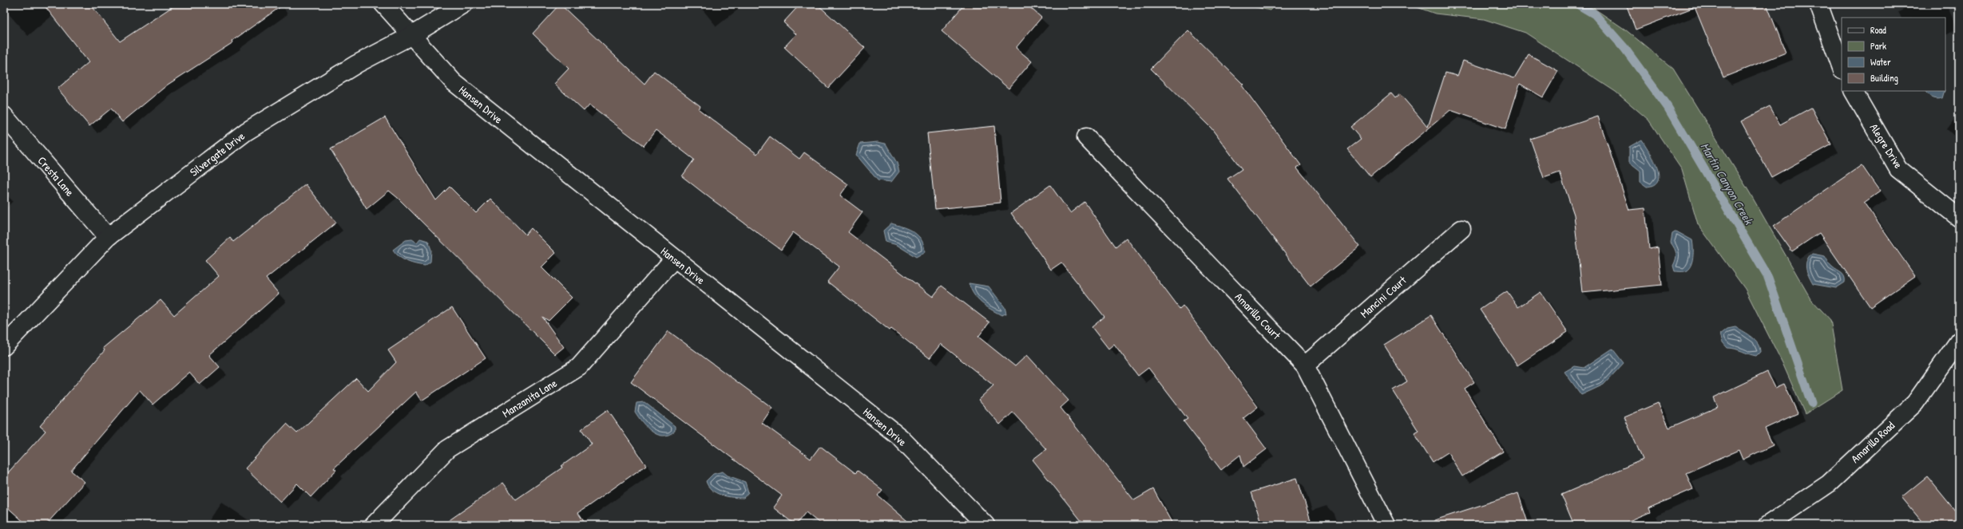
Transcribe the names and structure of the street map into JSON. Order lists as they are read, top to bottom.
{
  "streets": {
    "street": [
      "Hansen Drive",
      "Alegre Drive",
      "Silvergate Drive",
      "Cresta Lane",
      "Mancini Court",
      "Amarillo Court",
      "Manzanita Lane",
      "Amarillo Road"
    ]
  },
  "crossings": [
    ["Hansen Drive", "Silvergate Drive"],
    ["Hansen Drive", "Manzanita Lane"],
    ["Silvergate Drive", "Cresta Lane"],
    ["Mancini Court", "Amarillo Court"]
  ],
  "water": ["Martin Canyon Creek"],
  "legend": [
    "Road",
    "Park",
    "Water",
    "Building"
  ]
}
